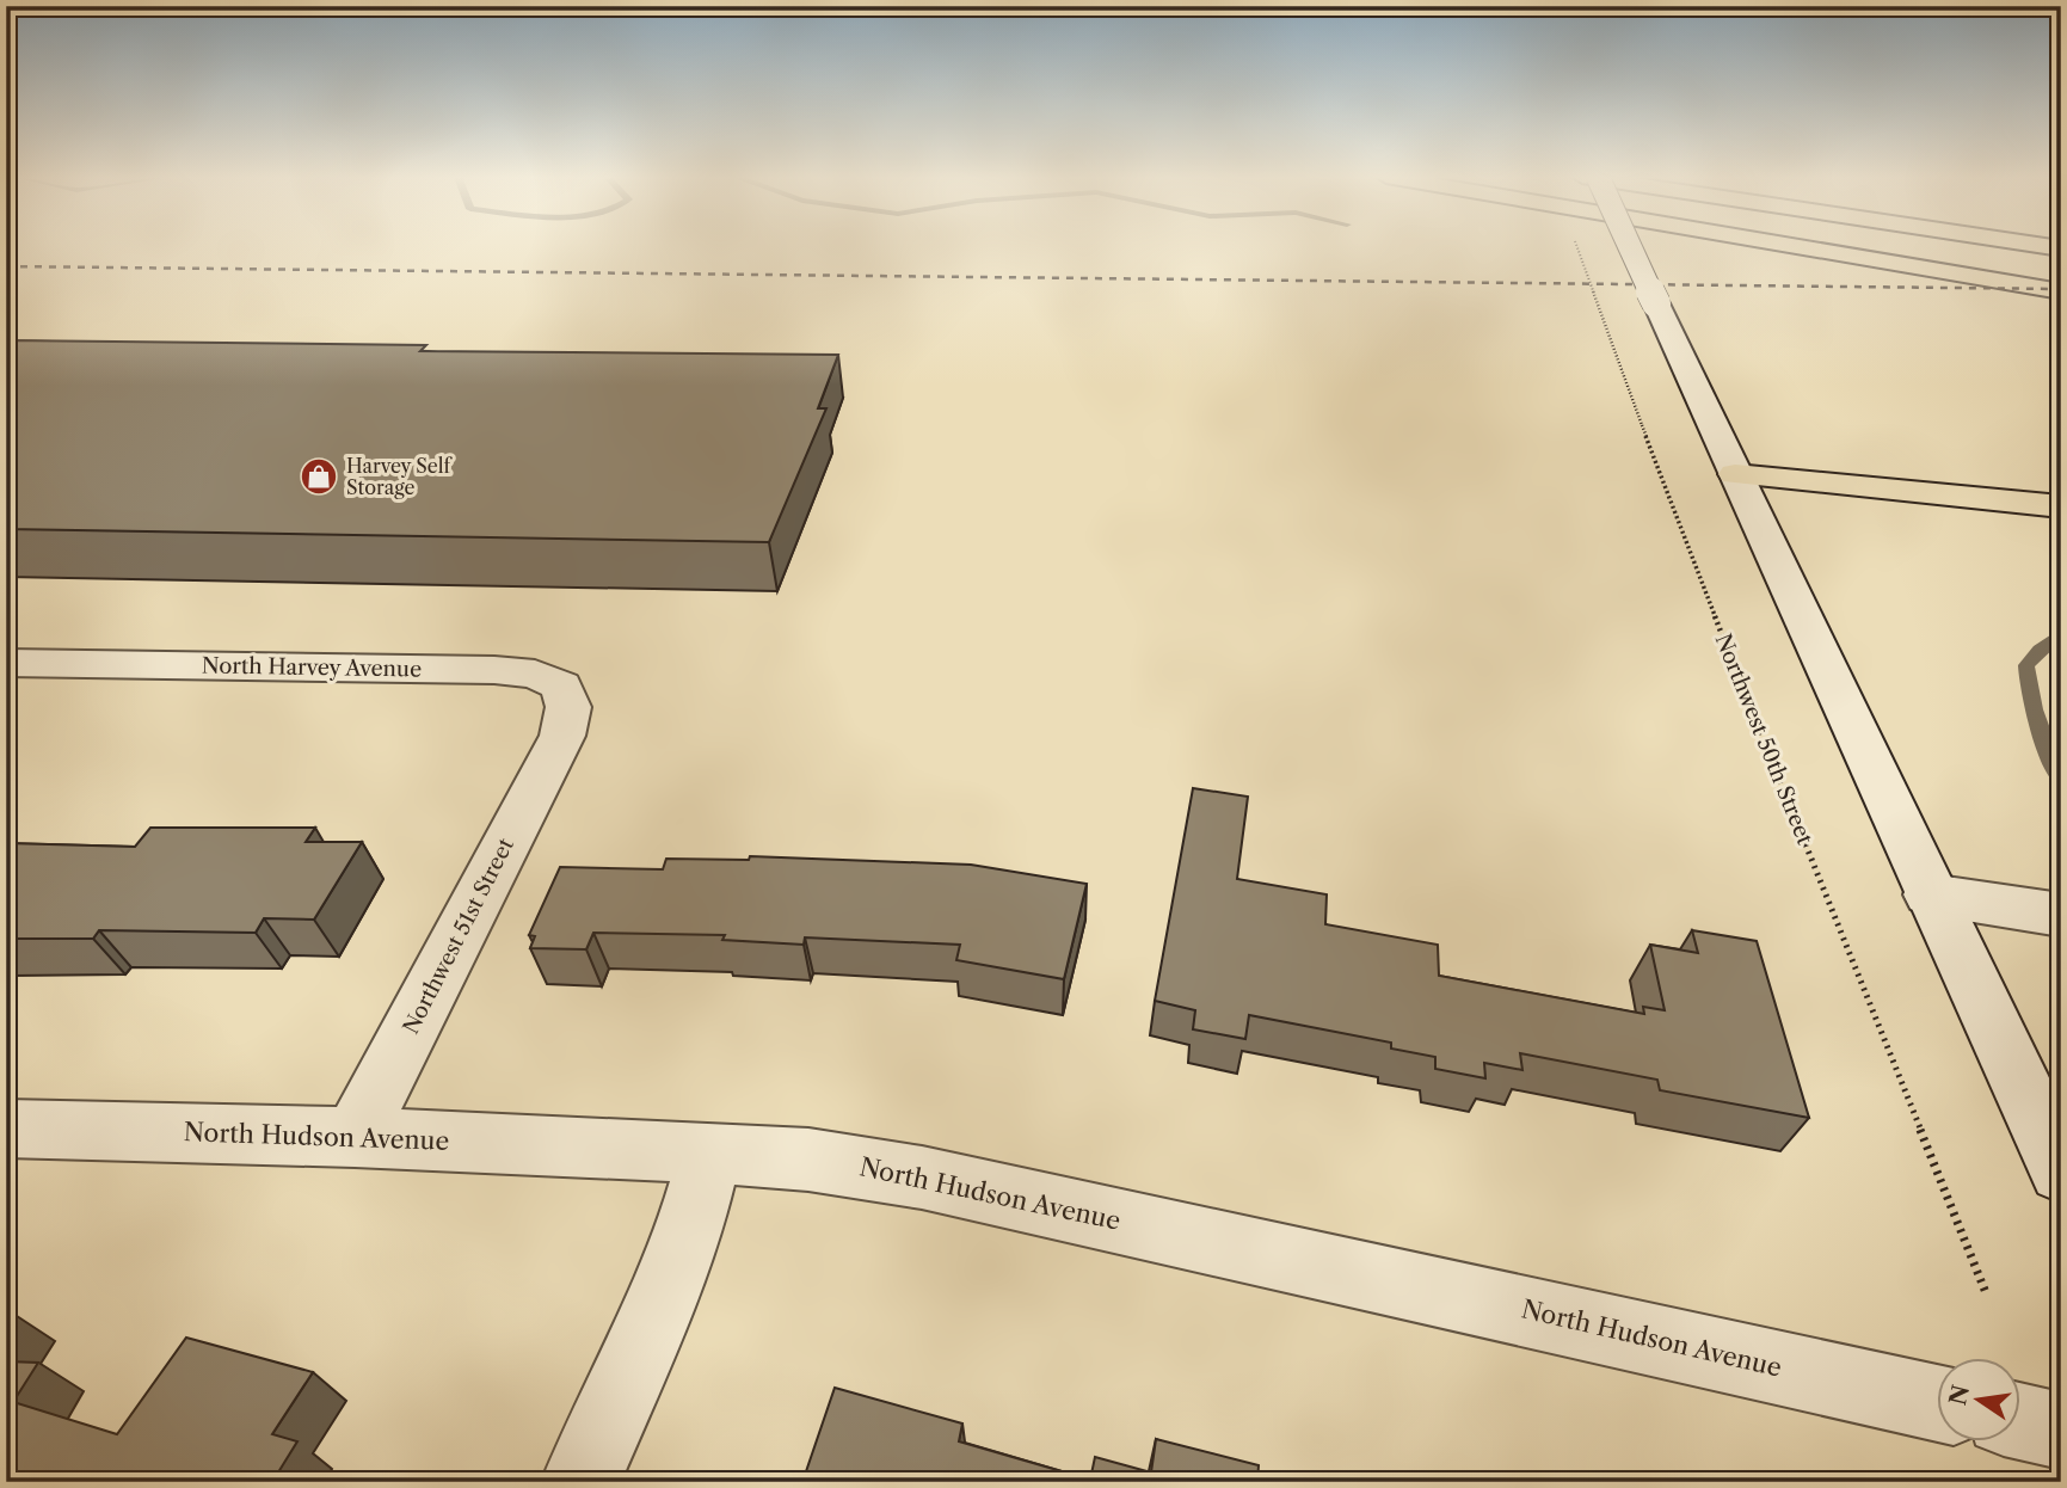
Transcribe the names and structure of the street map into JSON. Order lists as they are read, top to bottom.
{
  "streets": {
    "street": ["North Harvey Avenue", "Northwest 51st Street", "North Hudson Avenue"],
    "path": ["Northwest 50th Street"]
  },
  "crossings": [
    ["North Harvey Avenue", "Northwest 51st Street"],
    ["Northwest 51st Street", "North Hudson Avenue"]
  ],
  "places": {
    "shop": ["Harvey Self Storage"]
  },
  "north": "left"
}
